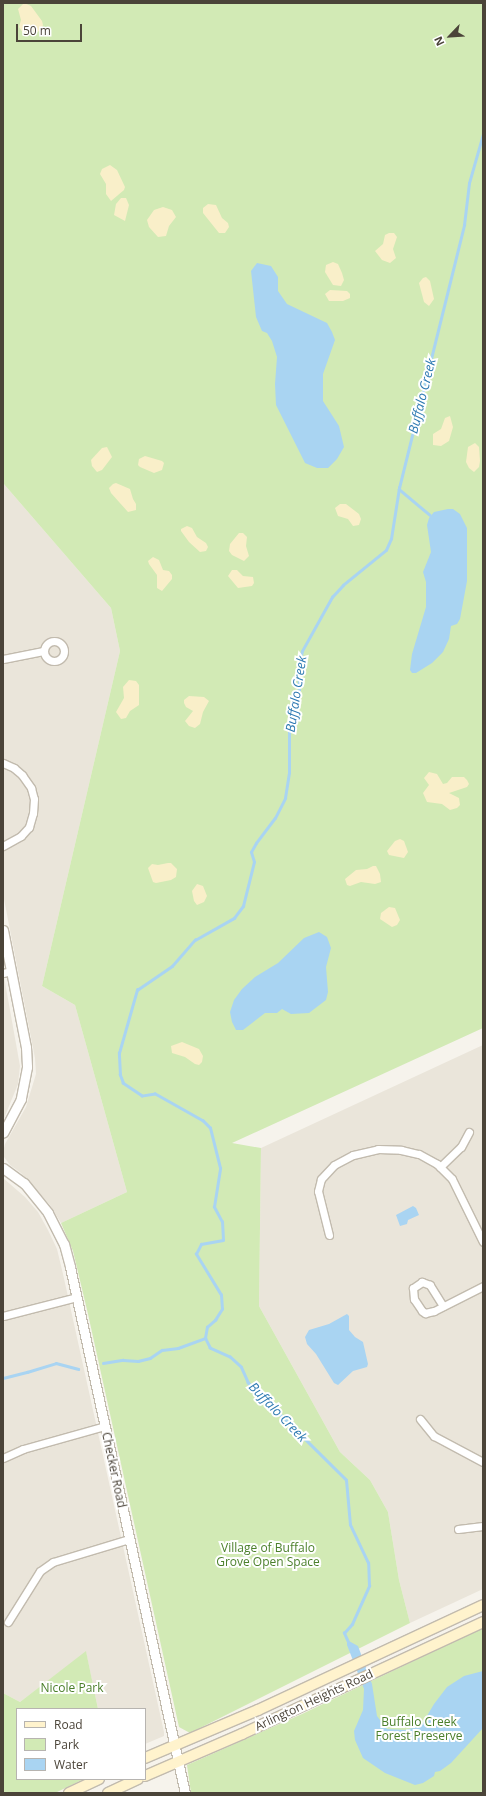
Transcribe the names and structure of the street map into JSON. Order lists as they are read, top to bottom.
{
  "streets": {
    "main road": ["Arlington Heights Road"],
    "street": ["Checker Road"]
  },
  "crossings": [
    ["Checker Road", "Arlington Heights Road"]
  ],
  "water": ["Buffalo Creek"],
  "parks": ["Village of Buffalo Grove Open Space", "Nicole Park", "Buffalo Creek Forest Preserve"],
  "legend": ["Road", "Park", "Water"],
  "scale_bar": "50 m",
  "north": "bottom left"
}
